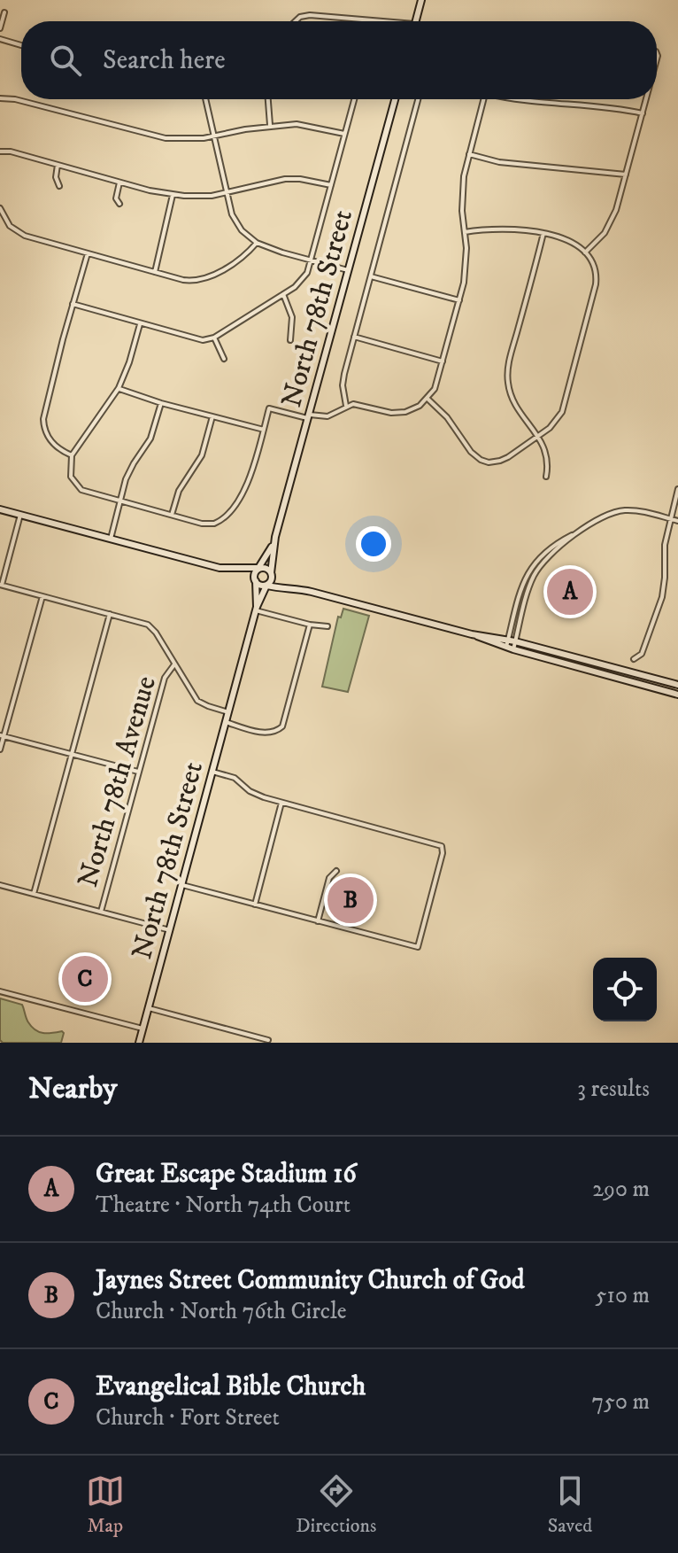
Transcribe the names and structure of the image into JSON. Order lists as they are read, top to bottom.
{
  "streets": {
    "street": ["North 78th Street", "North 78th Avenue"]
  },
  "page": {
    "search": "Search here",
    "pins": ["A", "B", "C"],
    "heading": ["Nearby", "3 results"],
    "list": [
      {
        "mark": "A",
        "name": "Great Escape Stadium 16",
        "note": "Theatre · North 74th Court",
        "value": "290 m"
      },
      {
        "mark": "B",
        "name": "Jaynes Street Community Church of God",
        "note": "Church · North 76th Circle",
        "value": "510 m"
      },
      {
        "mark": "C",
        "name": "Evangelical Bible Church",
        "note": "Church · Fort Street",
        "value": "750 m"
      }
    ],
    "nav": ["Map", "Directions", "Saved"]
  }
}
